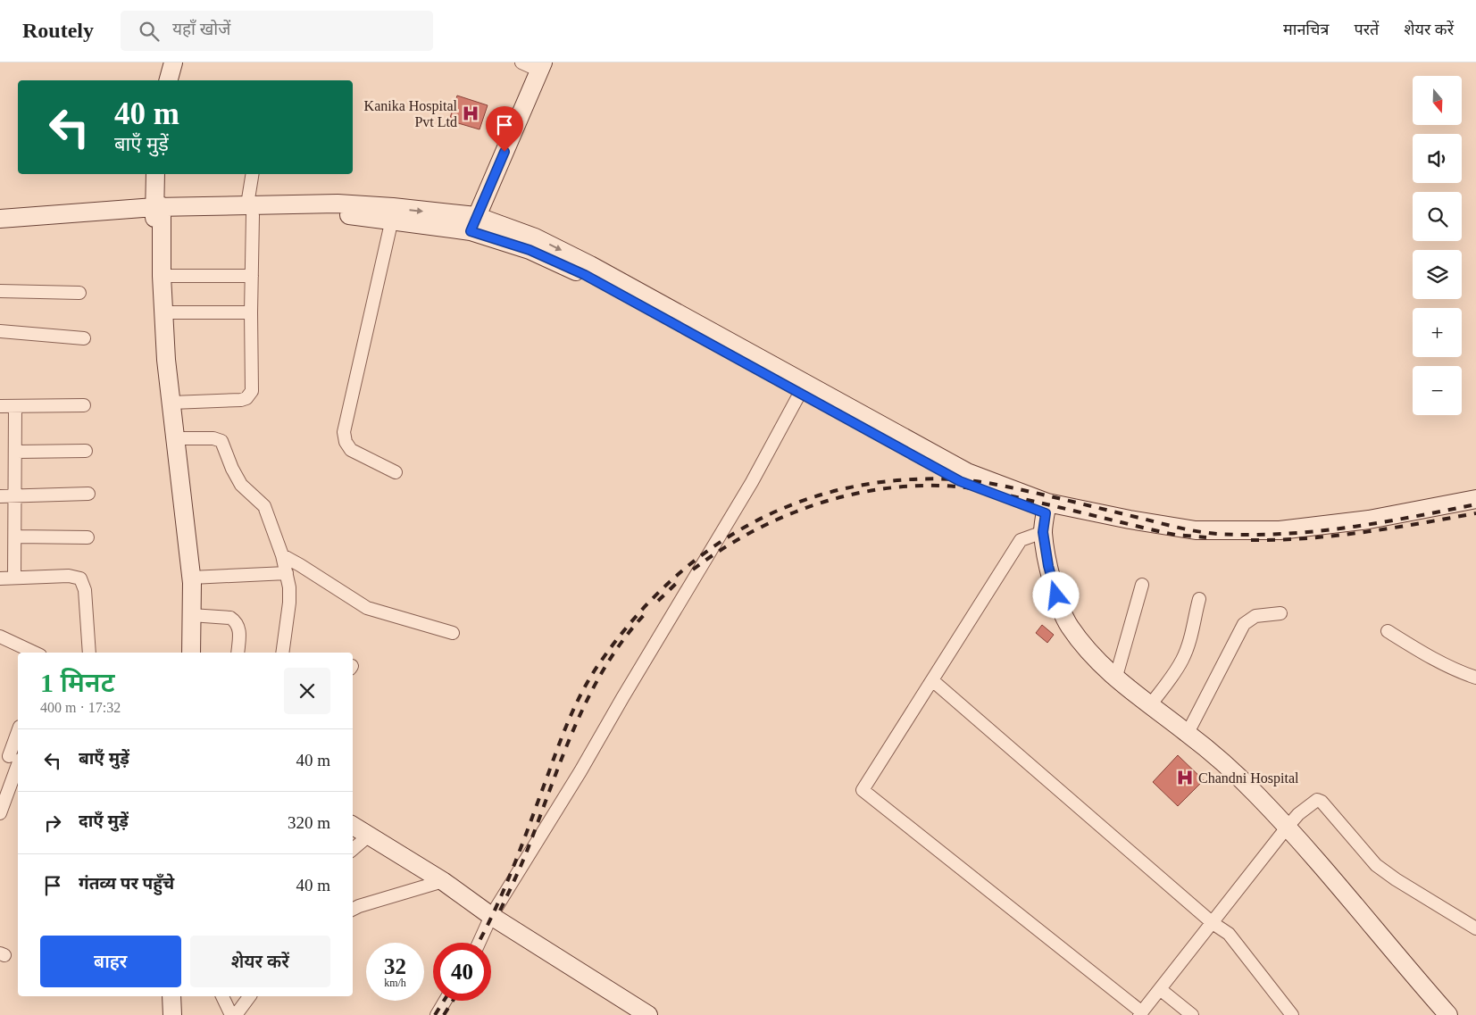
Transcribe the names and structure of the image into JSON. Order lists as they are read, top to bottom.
{
  "places": {
    "hospital": ["Kanika Hospital Pvt Ltd", "Chandni Hospital"]
  },
  "north": "bottom",
  "page": {
    "header": "Routely",
    "search": "यहाँ खोजें",
    "nav": ["मानचित्र", "परतें", "शेयर करें"],
    "map_buttons": ["+", "−"],
    "turn": ["40 m", "बाएँ मुड़ें"],
    "heading": ["1 मिनट", "400 m · 17:32"],
    "list": [
      {
        "name": "बाएँ मुड़ें",
        "value": "40 m"
      },
      {
        "name": "दाएँ मुड़ें",
        "value": "320 m"
      },
      {
        "name": "गंतव्य पर पहुँचे",
        "value": "40 m"
      }
    ],
    "buttons": ["बाहर", "शेयर करें"],
    "speed": "32 km/h",
    "limit": "40"
  }
}
